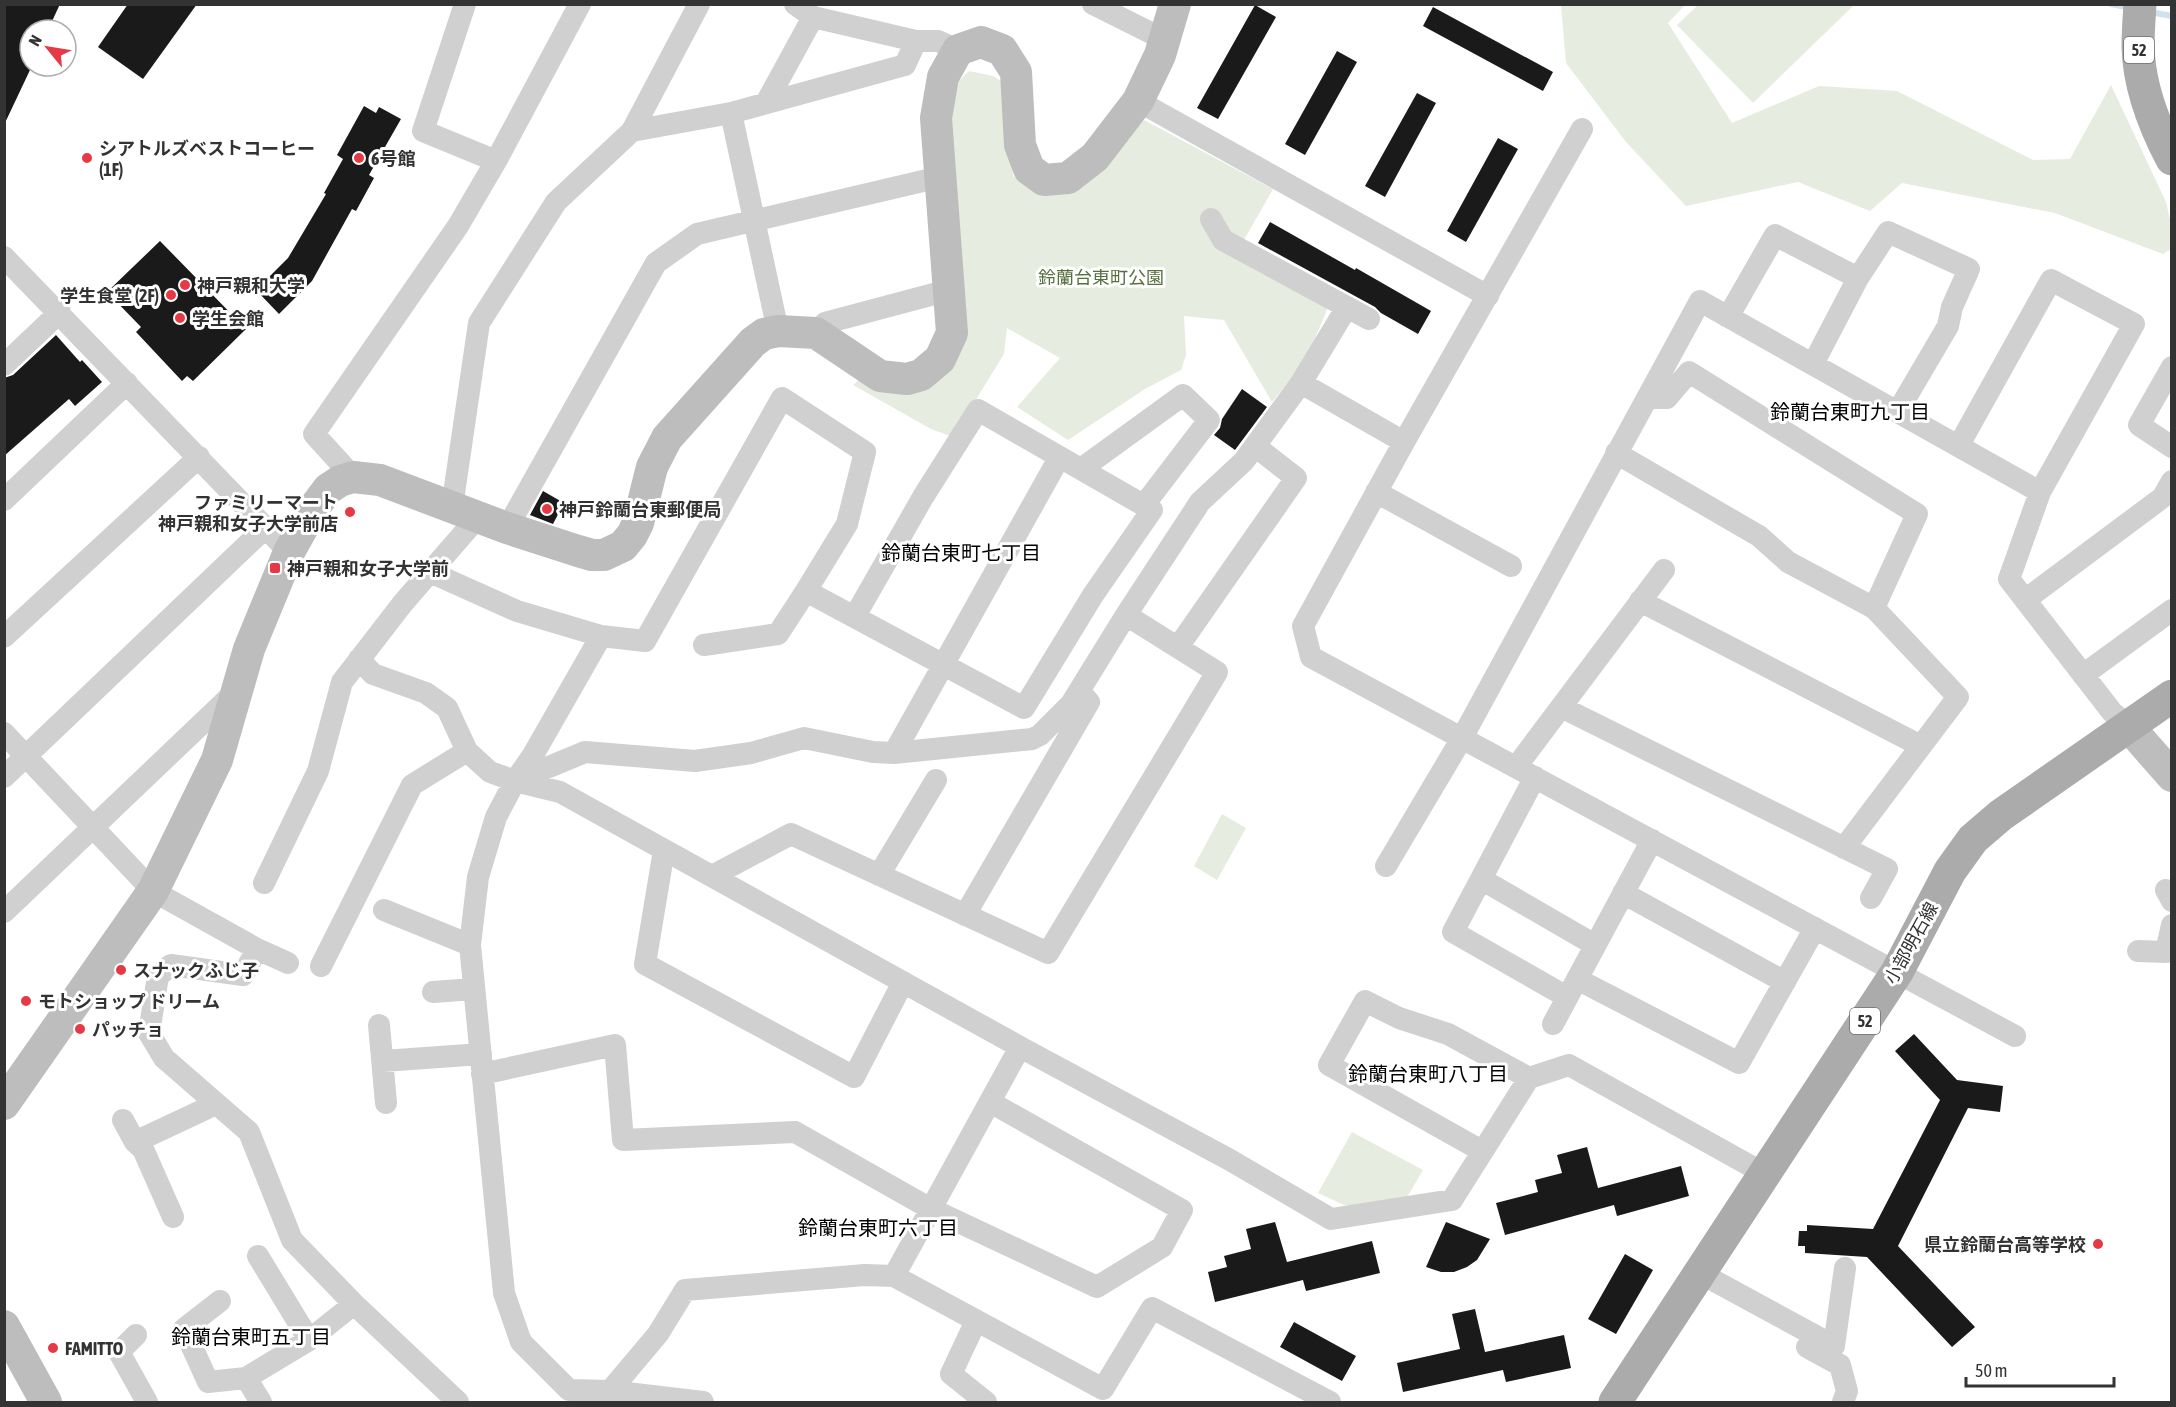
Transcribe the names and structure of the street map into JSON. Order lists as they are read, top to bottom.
{
  "streets": {
    "main road": ["52", "小部明石線"]
  },
  "districts": [
    "鈴蘭台東町九丁目",
    "鈴蘭台東町七丁目",
    "鈴蘭台東町八丁目",
    "鈴蘭台東町六丁目",
    "鈴蘭台東町五丁目"
  ],
  "parks": ["鈴蘭台東町公園"],
  "places": {
    "other": [
      "シアトルズベストコーヒー (1F)",
      "6号館",
      "神戸親和大学",
      "学生食堂 (2F)",
      "学生会館",
      "神戸鈴蘭台東郵便局",
      "ファミリーマート 神戸親和女子大学前店",
      "スナックふじ子",
      "モトショップ ドリーム",
      "パッチョ",
      "県立鈴蘭台高等学校",
      "FAMITTO"
    ],
    "transit": ["神戸親和女子大学前"]
  },
  "scale_bar": "50 m",
  "north": "top left"
}
